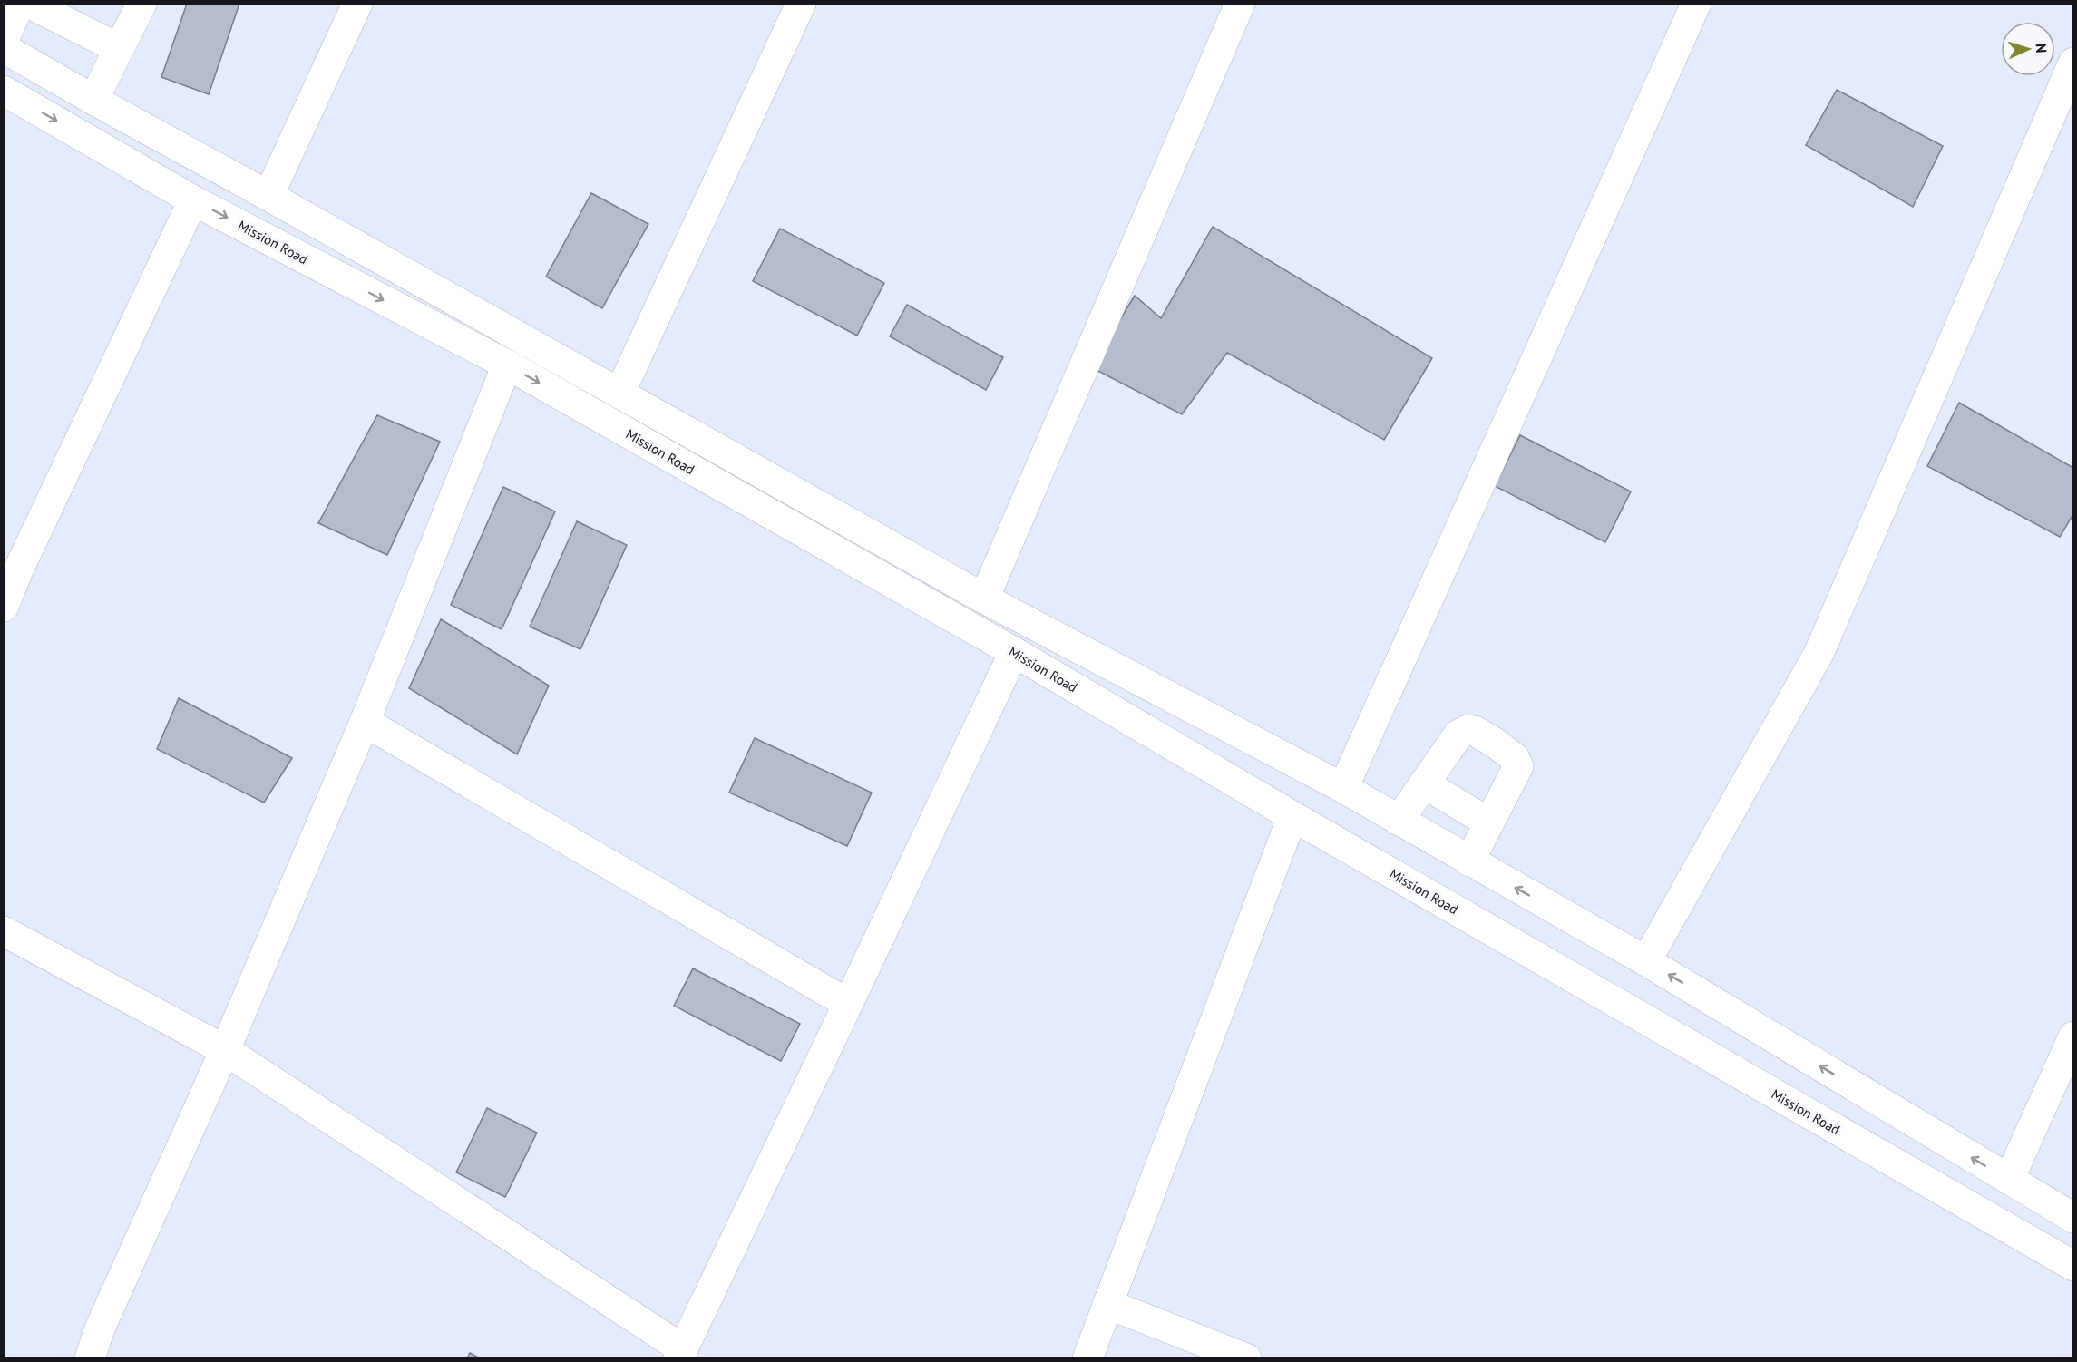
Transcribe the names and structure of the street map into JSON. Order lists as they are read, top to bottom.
{
  "streets": {
    "street": ["Mission Road"]
  },
  "north": "right"
}
